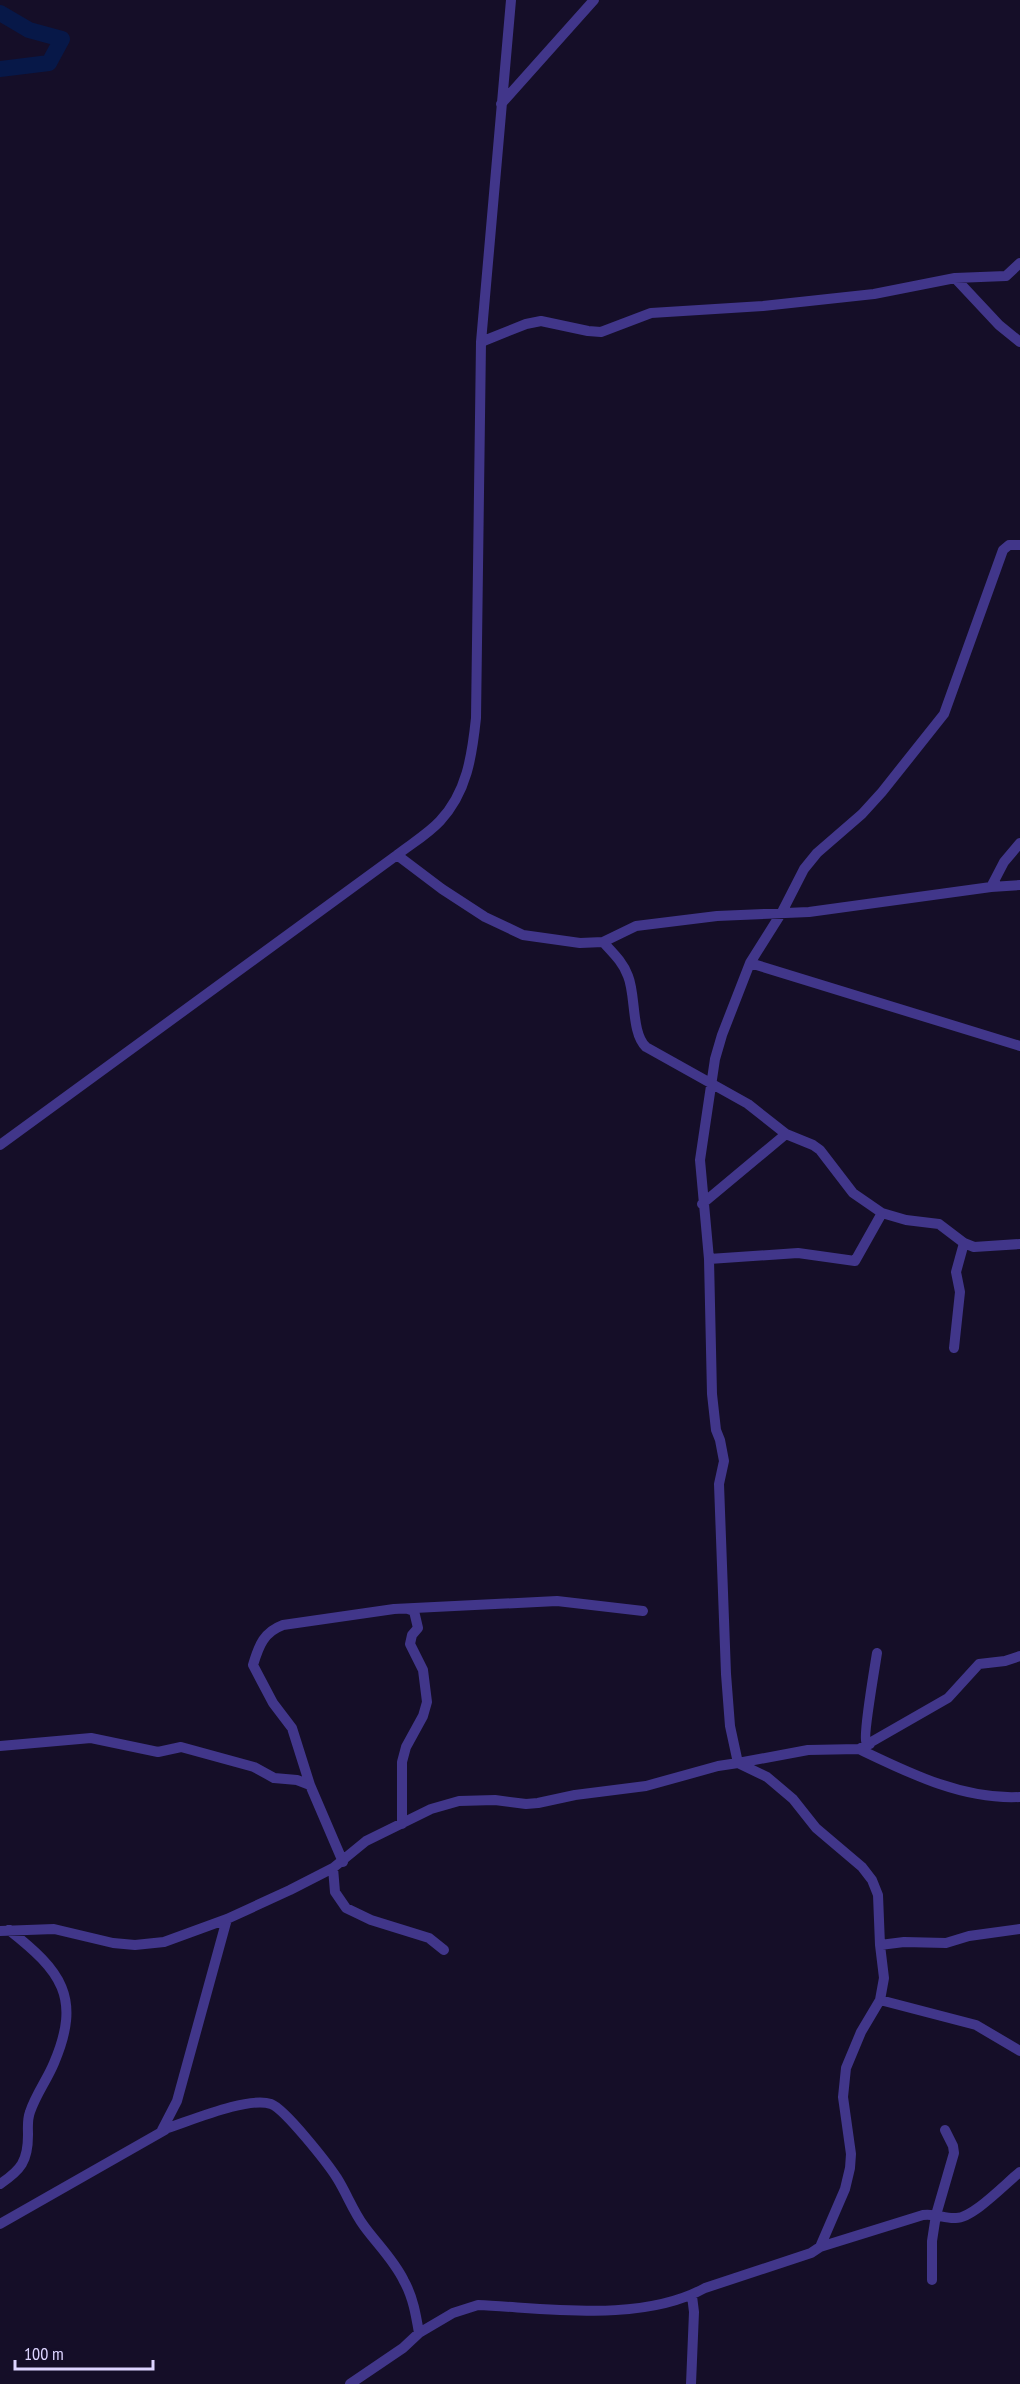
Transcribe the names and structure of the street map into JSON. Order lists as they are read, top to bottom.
{
  "scale_bar": "100 m"
}
